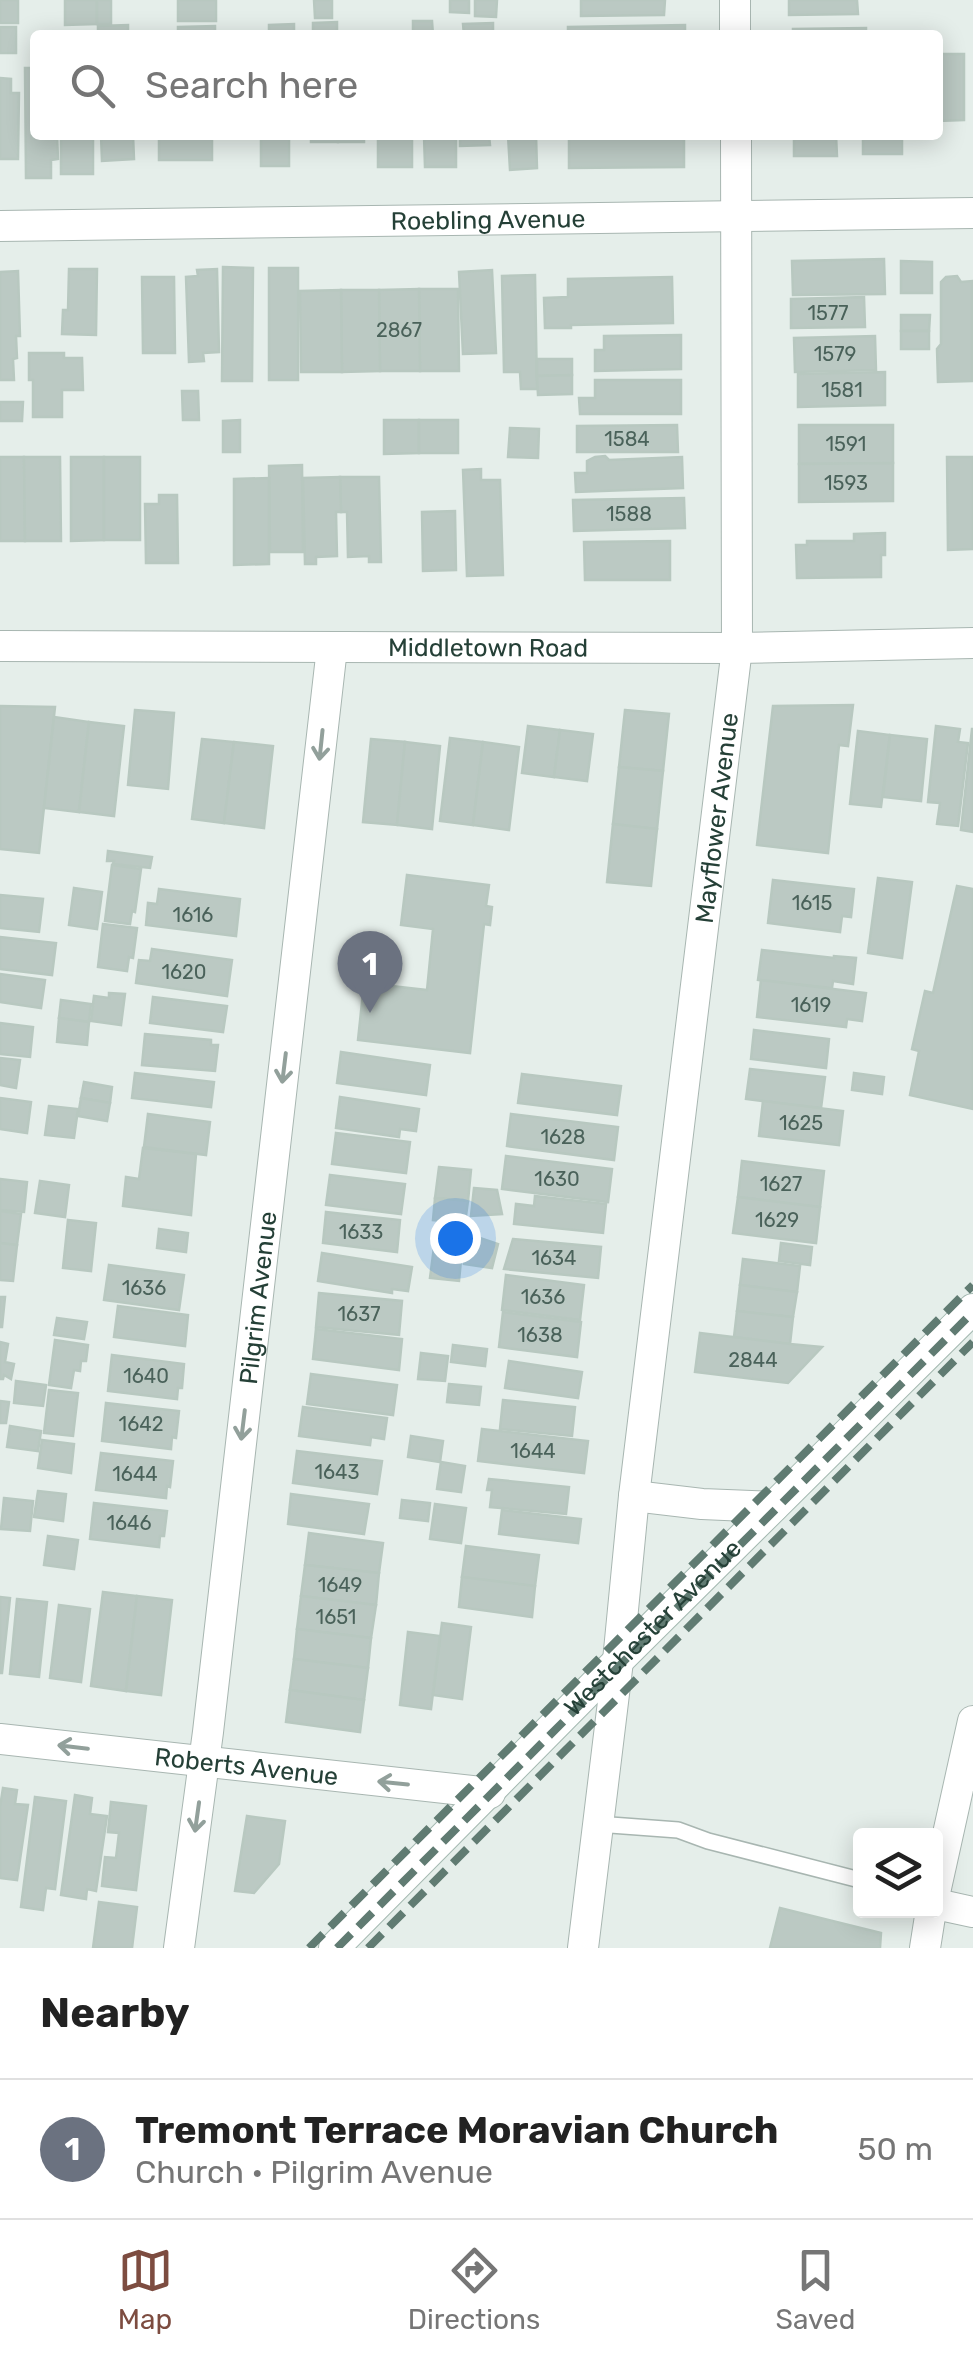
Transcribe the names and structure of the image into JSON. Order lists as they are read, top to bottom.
{
  "streets": {
    "street": [
      "Roebling Avenue",
      "Middletown Road",
      "Mayflower Avenue",
      "Pilgrim Avenue",
      "Westchester Avenue",
      "Roberts Avenue"
    ]
  },
  "crossings": [
    ["Roebling Avenue", "Mayflower Avenue"],
    ["Middletown Road", "Mayflower Avenue"],
    ["Middletown Road", "Pilgrim Avenue"],
    ["Mayflower Avenue", "Westchester Avenue"],
    ["Pilgrim Avenue", "Roberts Avenue"],
    ["Westchester Avenue", "Roberts Avenue"]
  ],
  "one_way": ["Pilgrim Avenue", "Roberts Avenue"],
  "house_numbers": [
    "1577",
    "2867",
    "1579",
    "1581",
    "1584",
    "1591",
    "1593",
    "1588",
    "1615",
    "1616",
    "1620",
    "1619",
    "1625",
    "1628",
    "1630",
    "1627",
    "1629",
    "1633",
    "1634",
    "1636",
    "1636",
    "1637",
    "1638",
    "2844",
    "1640",
    "1642",
    "1644",
    "1643",
    "1644",
    "1646",
    "1649",
    "1651"
  ],
  "page": {
    "search": "Search here",
    "pins": "1",
    "heading": "Nearby",
    "list": [
      {
        "mark": "1",
        "name": "Tremont Terrace Moravian Church",
        "note": "Church · Pilgrim Avenue",
        "value": "50 m"
      }
    ],
    "nav": ["Map", "Directions", "Saved"]
  }
}
